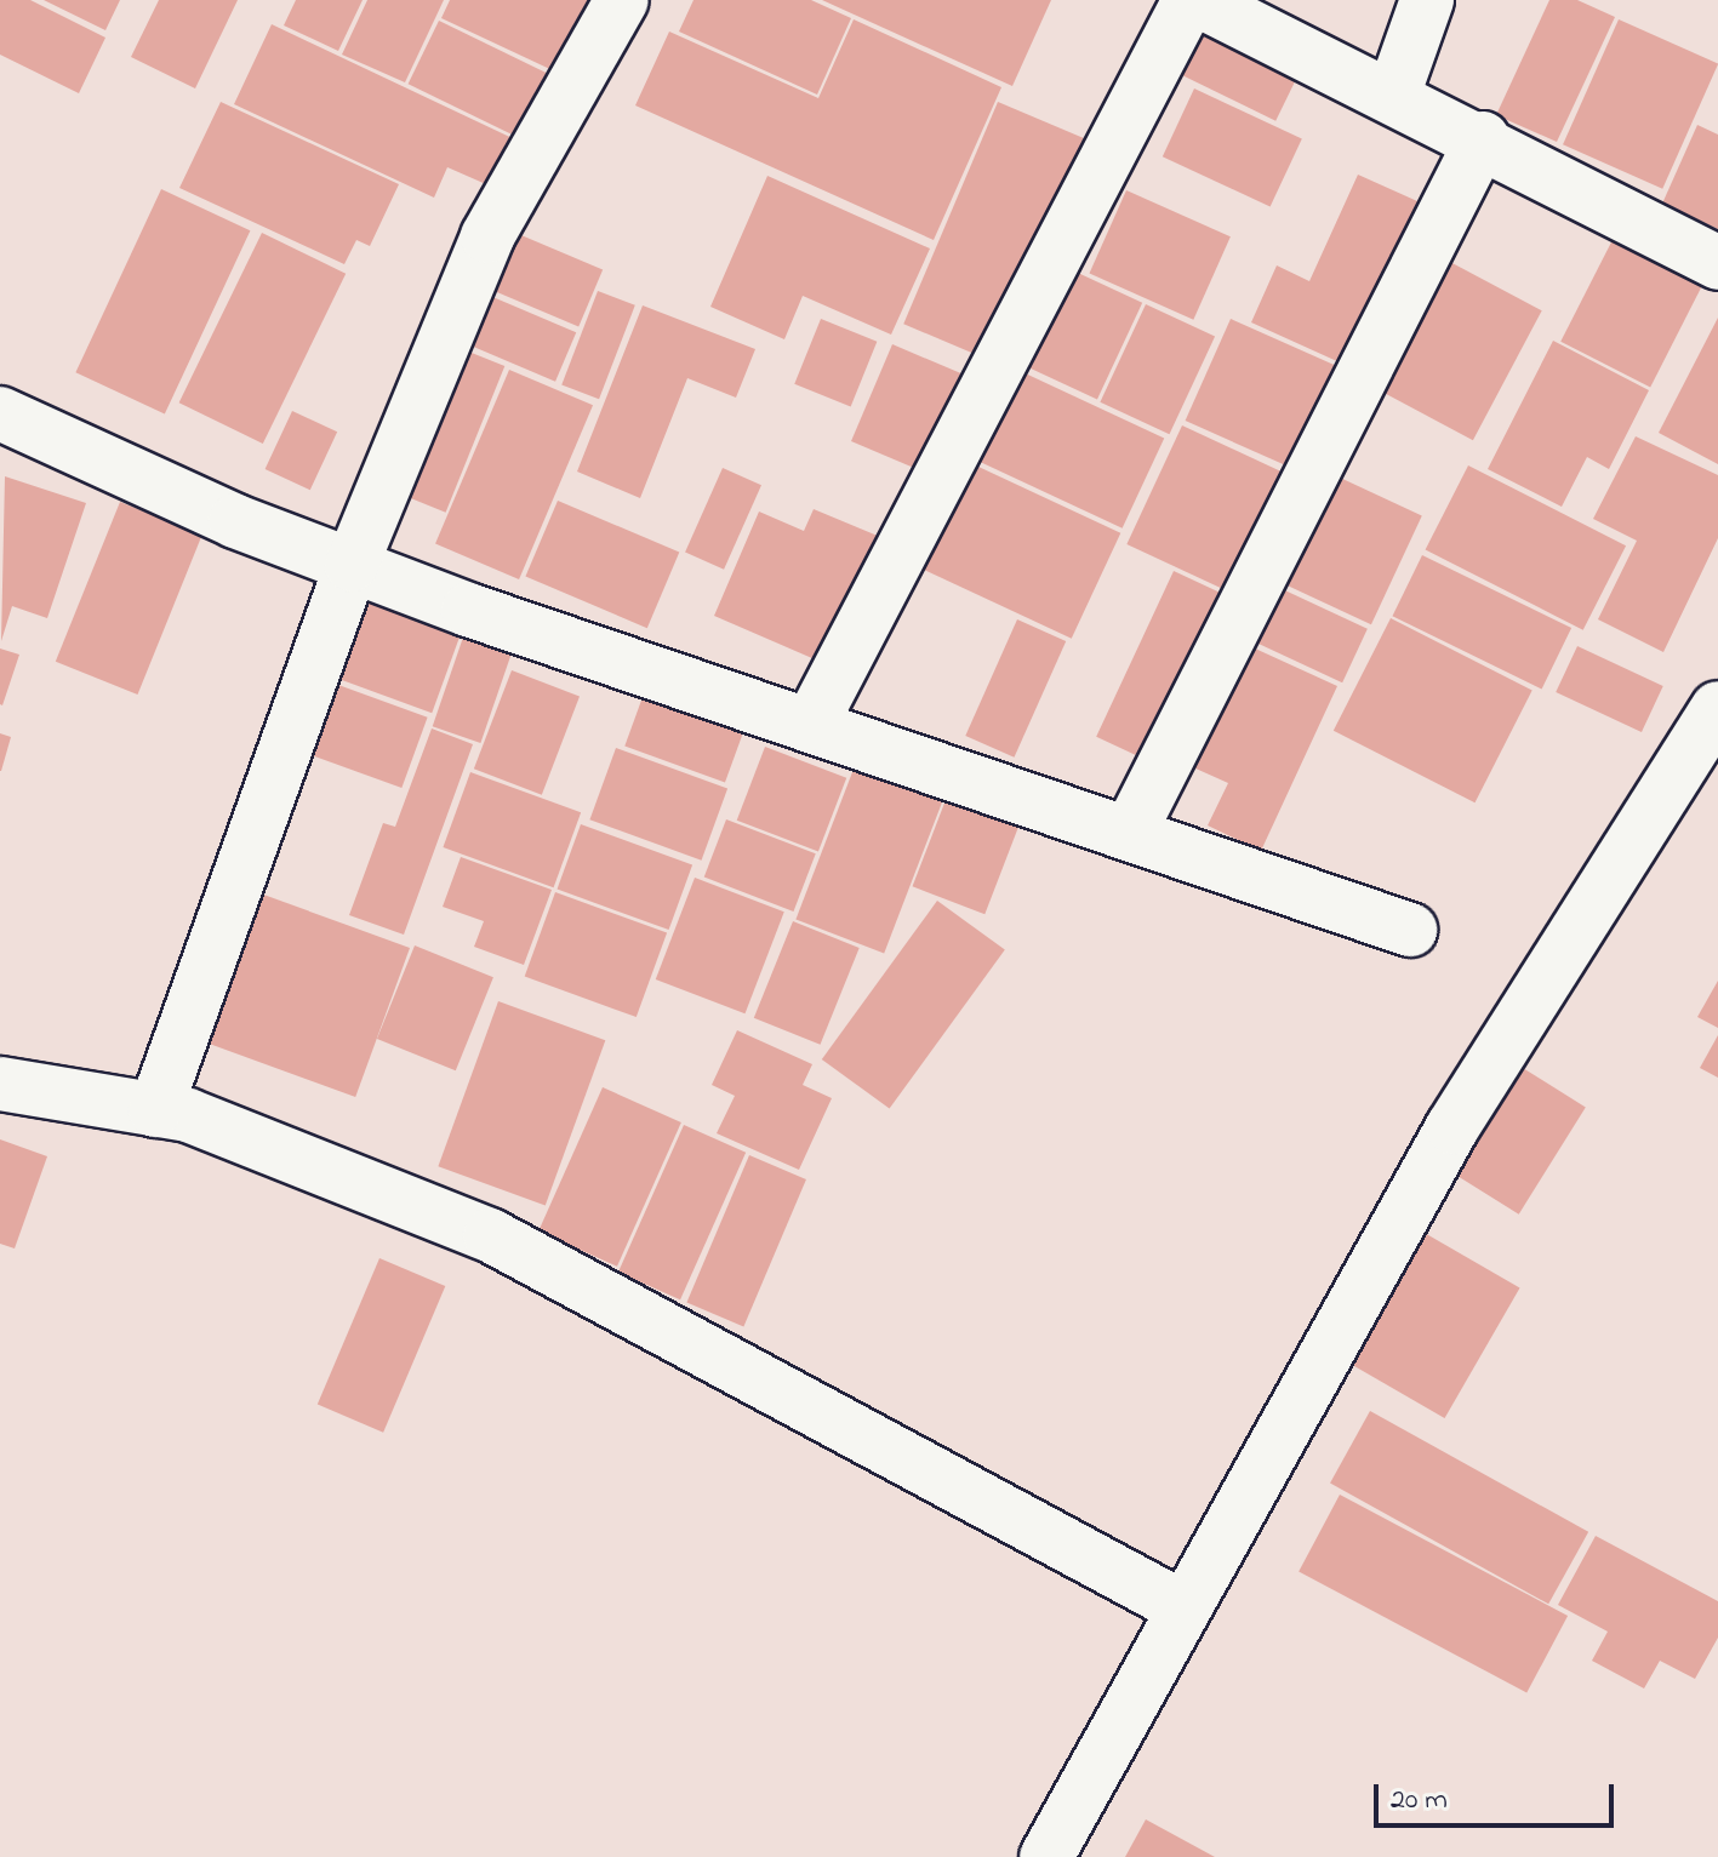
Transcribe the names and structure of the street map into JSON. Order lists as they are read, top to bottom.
{
  "scale_bar": "20 m"
}
